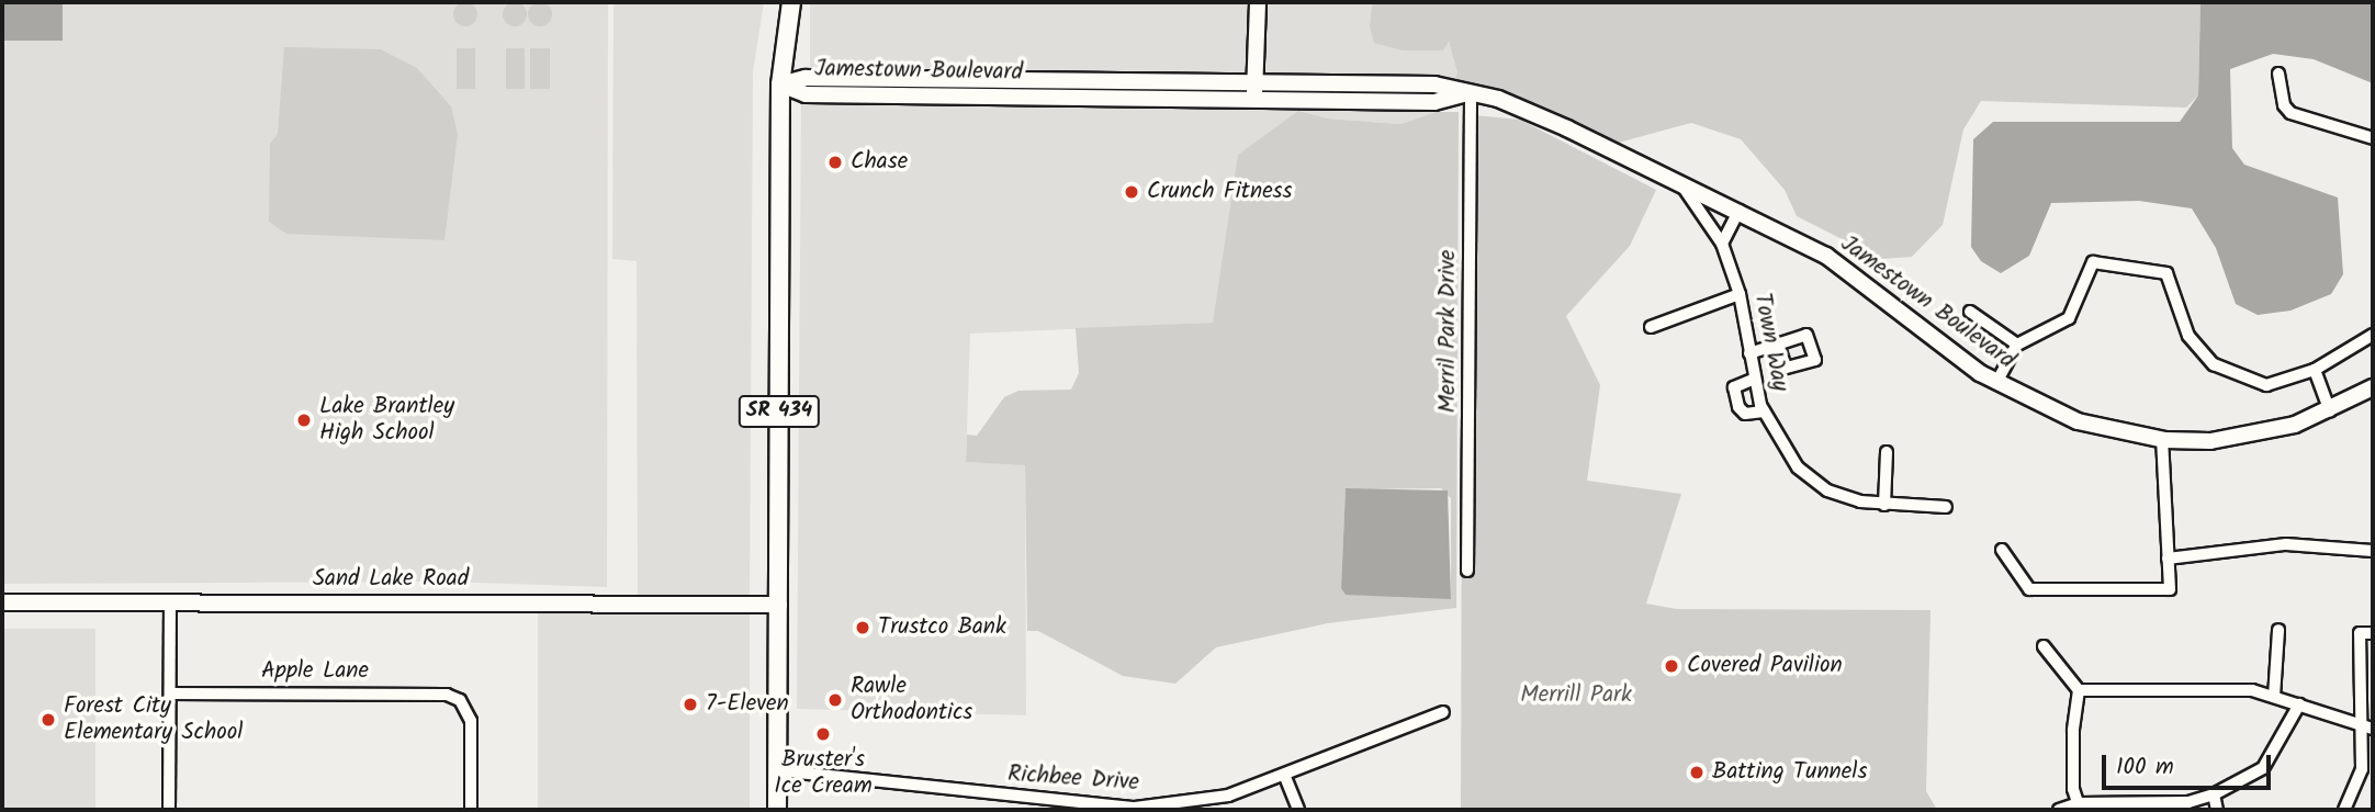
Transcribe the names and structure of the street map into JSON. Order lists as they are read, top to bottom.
{
  "streets": {
    "main road": ["SR 434"],
    "street": [
      "Jamestown Boulevard",
      "Merril Park Drive",
      "Town Way",
      "Sand Lake Road",
      "Apple Lane",
      "Richbee Drive"
    ]
  },
  "crossings": [
    ["Jamestown Boulevard", "Merril Park Drive"],
    ["Jamestown Boulevard", "Town Way"],
    ["Jamestown Boulevard", "SR 434"],
    ["SR 434", "Sand Lake Road"],
    ["SR 434", "Richbee Drive"]
  ],
  "parks": ["Merrill Park"],
  "places": [
    "Chase",
    "Crunch Fitness",
    "Lake Brantley High School",
    "Trustco Bank",
    "Covered Pavilion",
    "Rawle Orthodontics",
    "7-Eleven",
    "Forest City Elementary School",
    "Bruster's Ice Cream",
    "Batting Tunnels"
  ],
  "scale_bar": "100 m"
}
